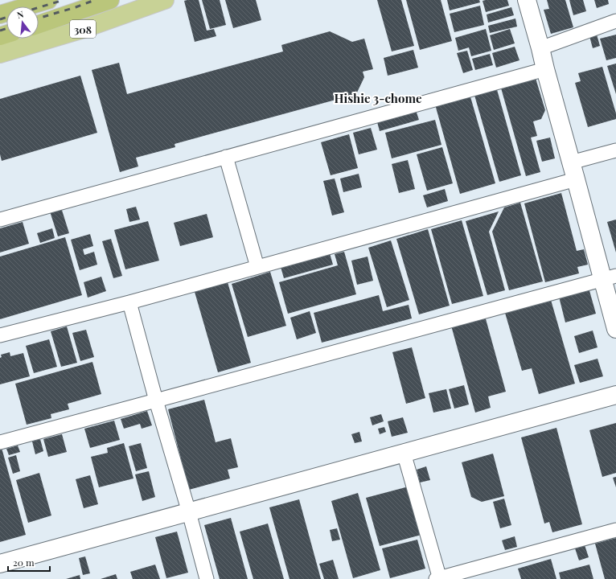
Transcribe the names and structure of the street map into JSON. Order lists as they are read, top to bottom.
{
  "streets": {
    "highway": ["308"]
  },
  "districts": ["Hishie 3-chome"],
  "scale_bar": "20 m",
  "north": "top"
}
